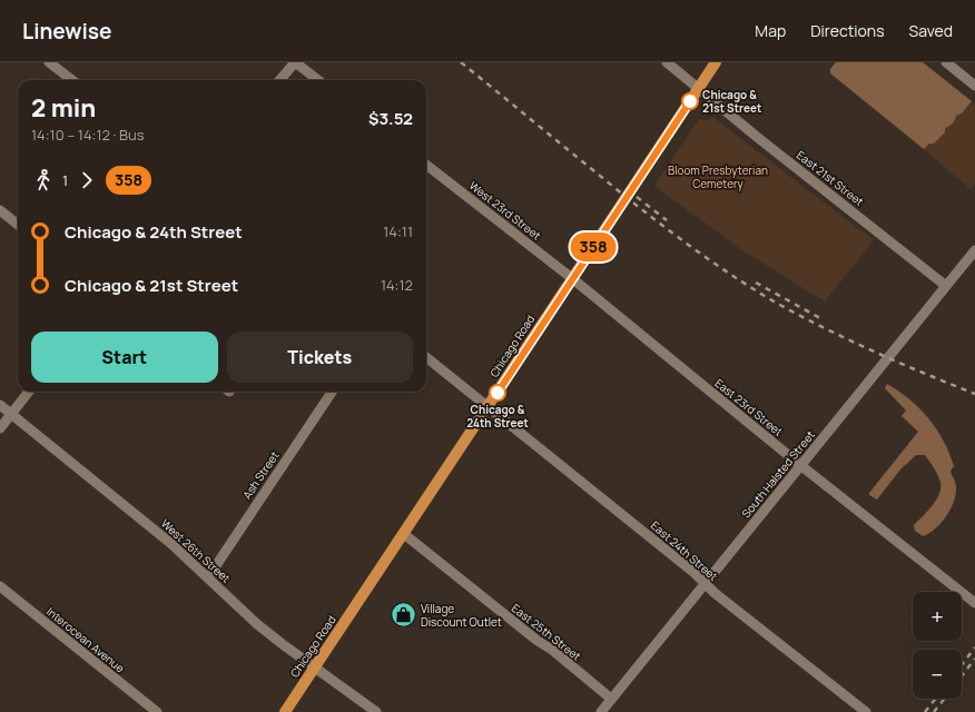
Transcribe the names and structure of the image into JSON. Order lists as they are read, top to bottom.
{
  "streets": {
    "main road": ["Chicago Road"],
    "street": [
      "East 21st Street",
      "West 23rd Street",
      "East 23rd Street",
      "South Halsted Street",
      "Ash Street",
      "West 26th Street",
      "East 24th Street",
      "East 25th Street",
      "Interocean Avenue"
    ]
  },
  "crossings": [
    ["East 21st Street", "Chicago Road"],
    ["East 21st Street", "South Halsted Street"],
    ["West 23rd Street", "Chicago Road"],
    ["West 23rd Street", "East 23rd Street"],
    ["Chicago Road", "East 23rd Street"],
    ["Chicago Road", "West 26th Street"],
    ["Chicago Road", "East 24th Street"],
    ["Chicago Road", "East 25th Street"],
    ["East 23rd Street", "South Halsted Street"],
    ["South Halsted Street", "East 24th Street"],
    ["South Halsted Street", "East 25th Street"],
    ["Ash Street", "West 26th Street"]
  ],
  "parks": ["Bloom Presbyterian Cemetery"],
  "places": {
    "other": ["Chicago & 21st Street", "Chicago & 24th Street"],
    "shop": ["Village Discount Outlet"]
  },
  "lines": ["bus line 358"],
  "page": {
    "header": "Linewise",
    "nav": ["Map", "Directions", "Saved"],
    "on_map": "358",
    "heading": ["2 min", "14:10 – 14:12 · Bus", "$3.52"],
    "legs": ["1", "358"],
    "list": [
      {
        "name": "Chicago & 24th Street",
        "value": "14:11"
      },
      {
        "name": "Chicago & 21st Street",
        "value": "14:12"
      }
    ],
    "buttons": ["Start", "Tickets"],
    "map_buttons": ["+", "−"]
  }
}
